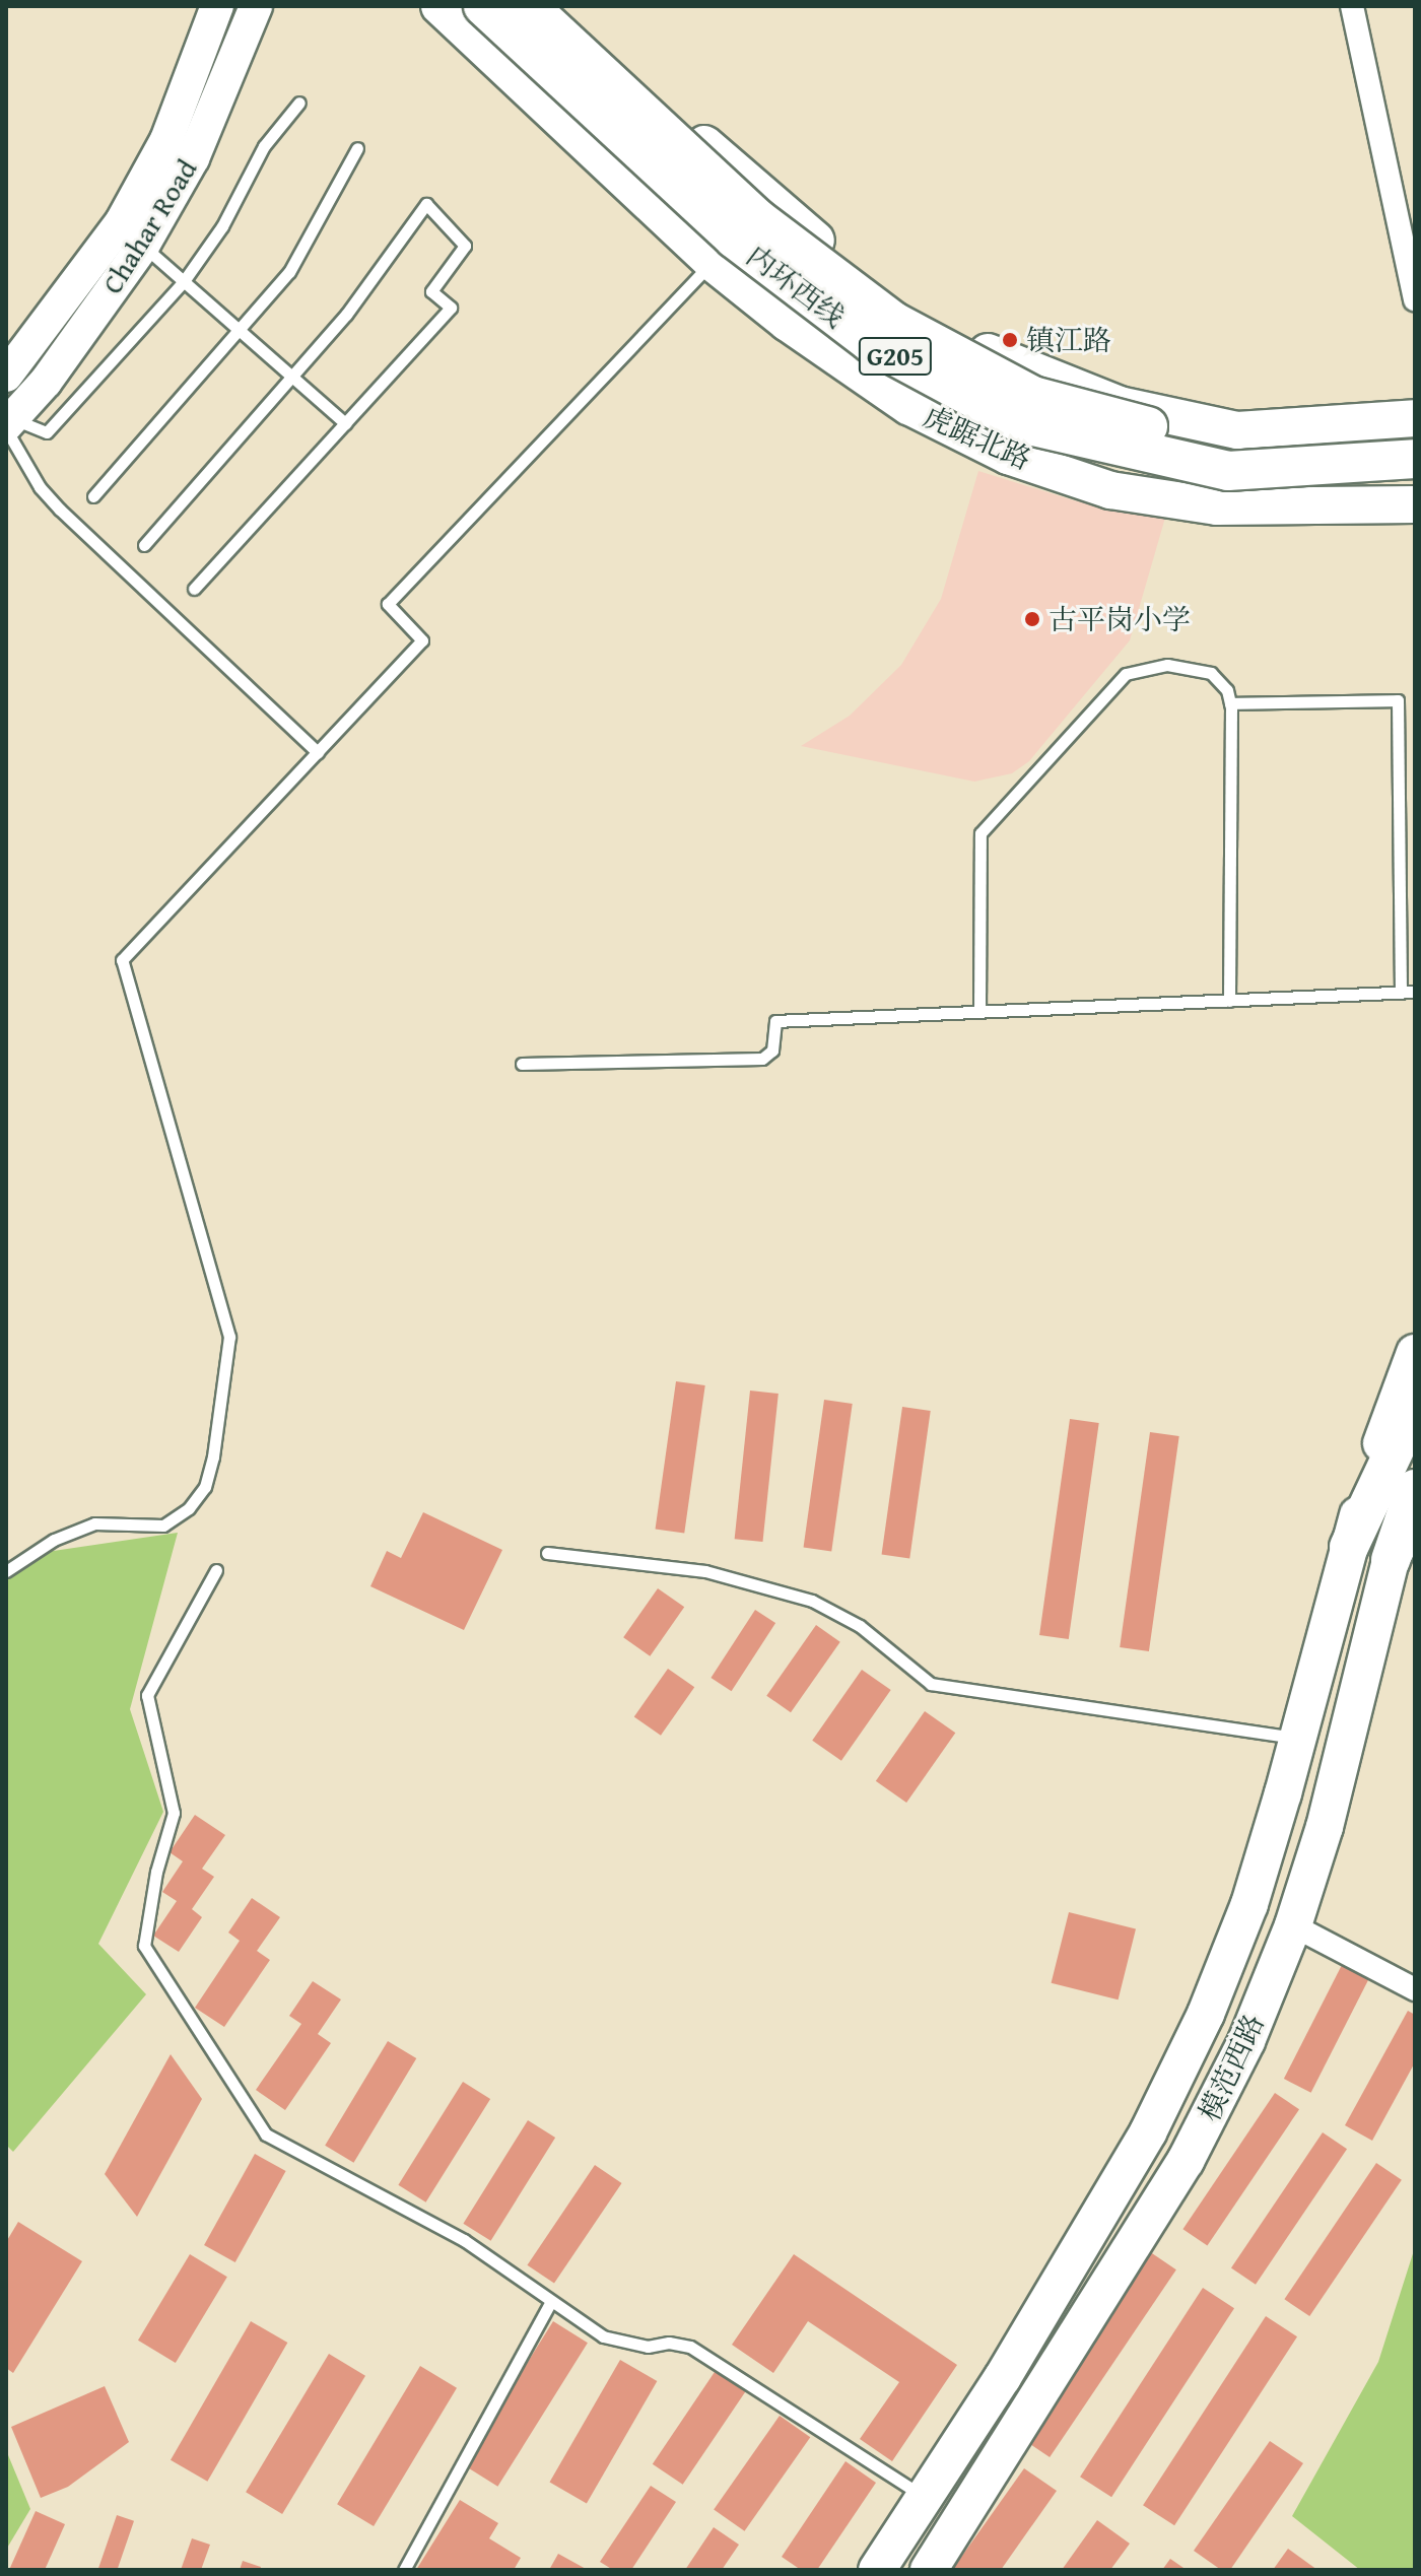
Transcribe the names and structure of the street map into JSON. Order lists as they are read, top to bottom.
{
  "streets": {
    "highway": ["内环西线", "G205"],
    "main road": ["Chahar Road", "虎踞北路", "模范西路"]
  },
  "places": ["镇江路", "古平岗小学"]
}
